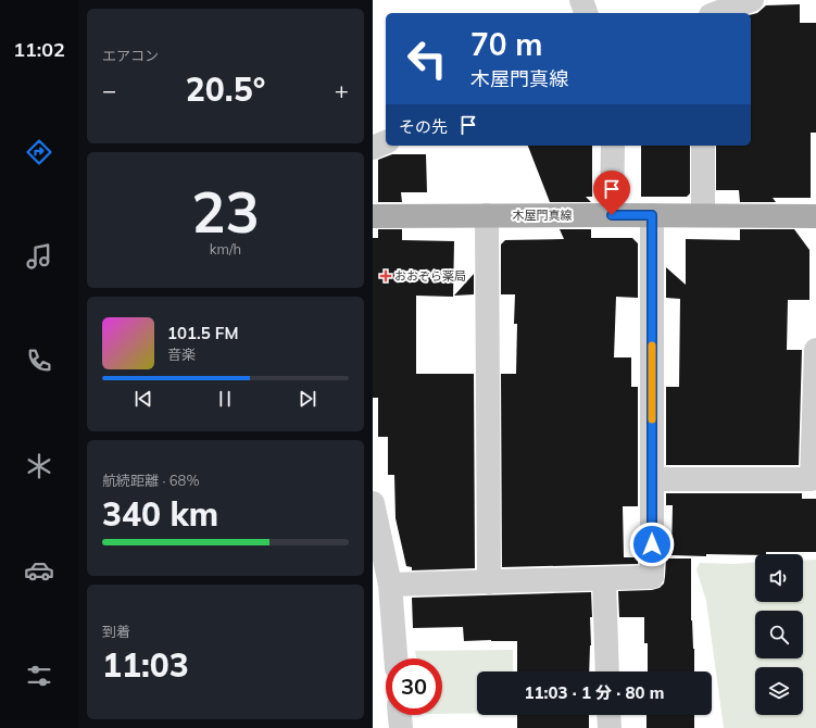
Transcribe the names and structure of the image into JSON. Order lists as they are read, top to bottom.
{
  "streets": {
    "main road": ["木屋門真線"]
  },
  "places": {
    "health": ["おおぞら薬局"]
  },
  "page": {
    "tabs": "11:02",
    "tile": [
      "エアコン",
      ["23", "km/h"],
      ["航続距離 · 68%", "340 km"],
      ["到着", "11:03"]
    ],
    "turn": ["70 m", "木屋門真線"],
    "heat": ["−", "20.5°", "+"],
    "then": "その先",
    "song": ["101.5 FM", "音楽"],
    "limit": "30",
    "trip": "11:03 · 1 分 · 80 m"
  }
}
